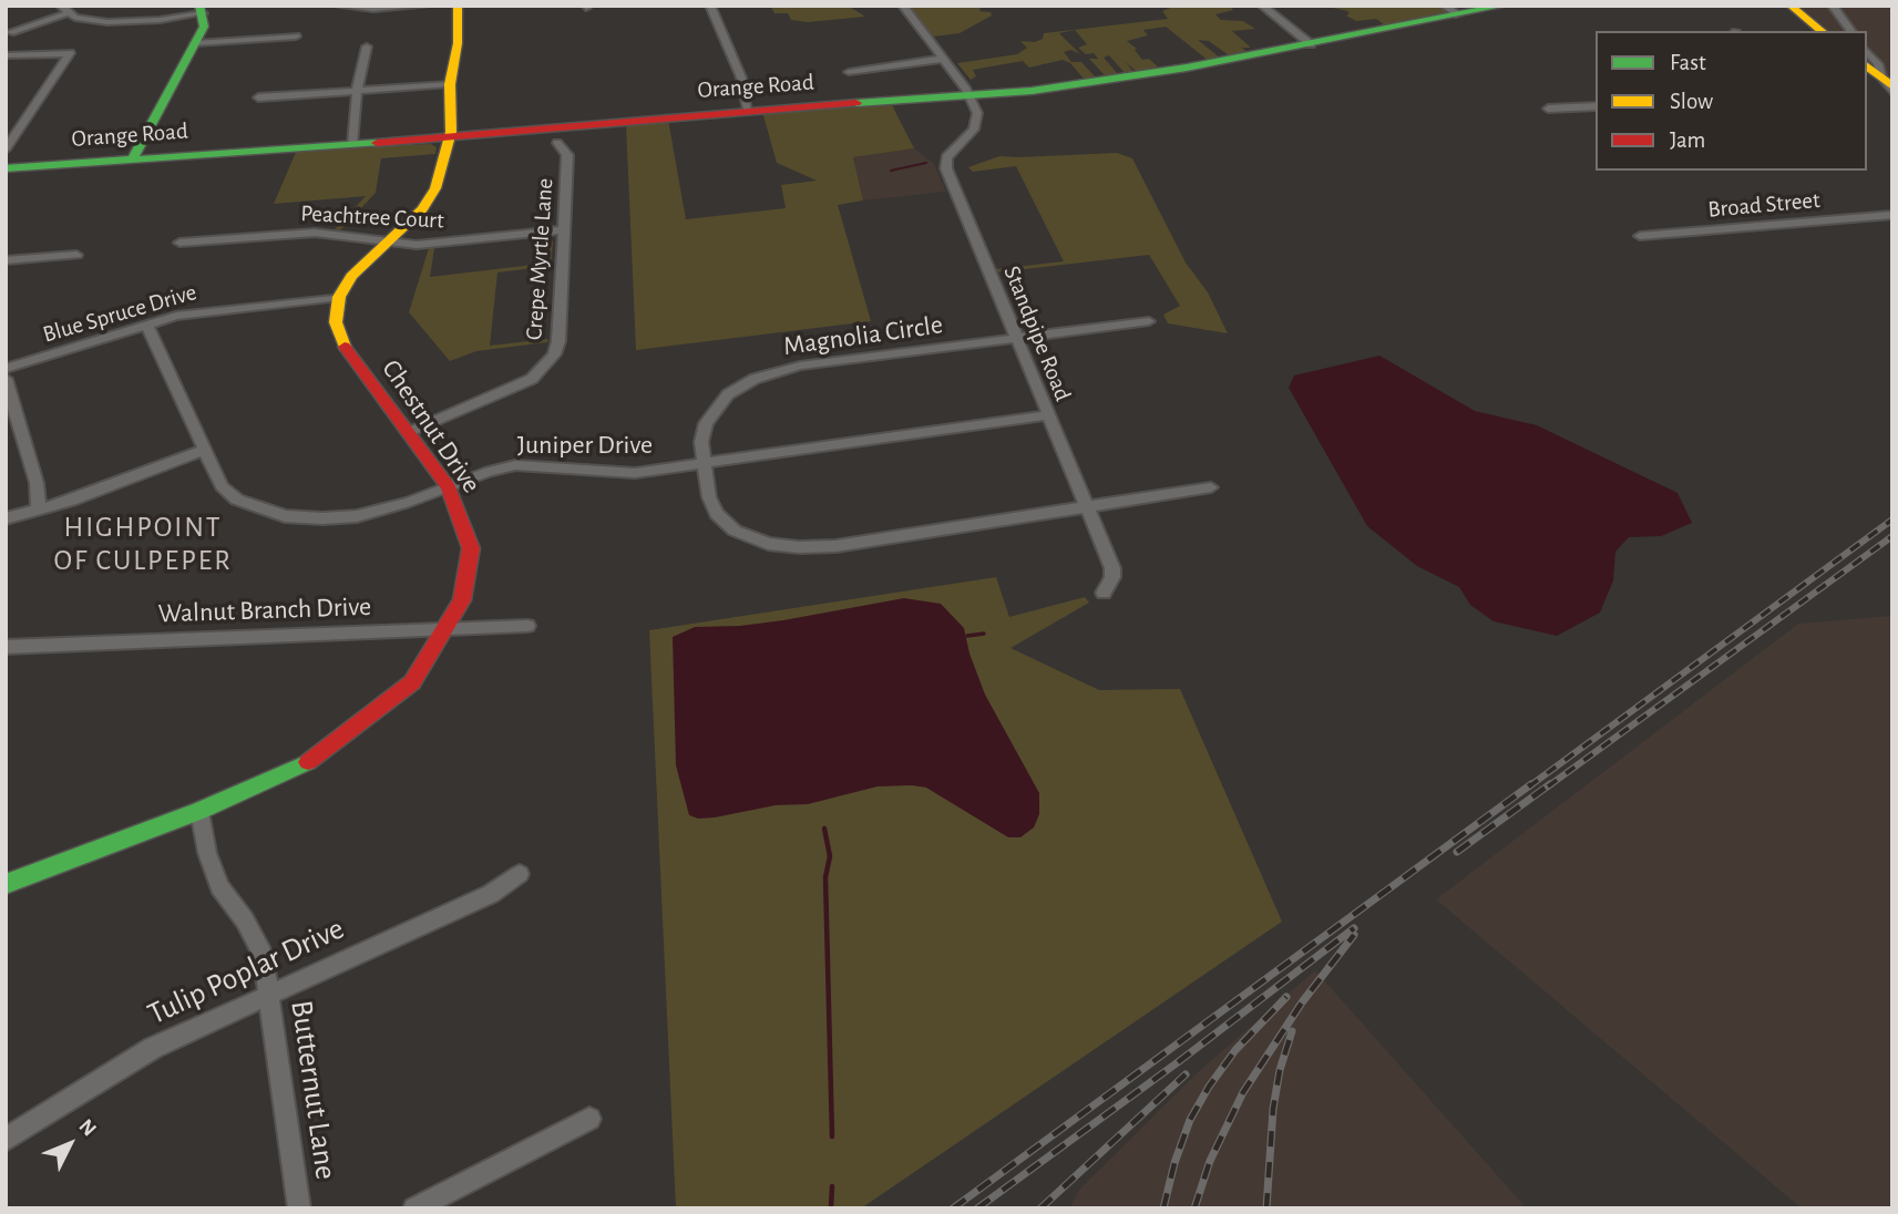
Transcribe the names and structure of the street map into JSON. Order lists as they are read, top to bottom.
{
  "streets": {
    "main road": ["Orange Road", "Chestnut Drive"],
    "street": [
      "Broad Street",
      "Peachtree Court",
      "Crepe Myrtle Lane",
      "Blue Spruce Drive",
      "Standpipe Road",
      "Magnolia Circle",
      "Juniper Drive",
      "Walnut Branch Drive",
      "Tulip Poplar Drive",
      "Butternut Lane"
    ]
  },
  "crossings": [
    ["Orange Road", "Standpipe Road"],
    ["Peachtree Court", "Crepe Myrtle Lane"],
    ["Crepe Myrtle Lane", "Chestnut Drive"],
    ["Blue Spruce Drive", "Chestnut Drive"],
    ["Blue Spruce Drive", "Juniper Drive"],
    ["Standpipe Road", "Magnolia Circle"],
    ["Standpipe Road", "Juniper Drive"],
    ["Magnolia Circle", "Juniper Drive"],
    ["Chestnut Drive", "Juniper Drive"],
    ["Chestnut Drive", "Walnut Branch Drive"],
    ["Chestnut Drive", "Butternut Lane"],
    ["Tulip Poplar Drive", "Butternut Lane"]
  ],
  "districts": ["HIGHPOINT OF CULPEPER"],
  "legend": ["Fast", "Slow", "Jam"],
  "north": "top right"
}
